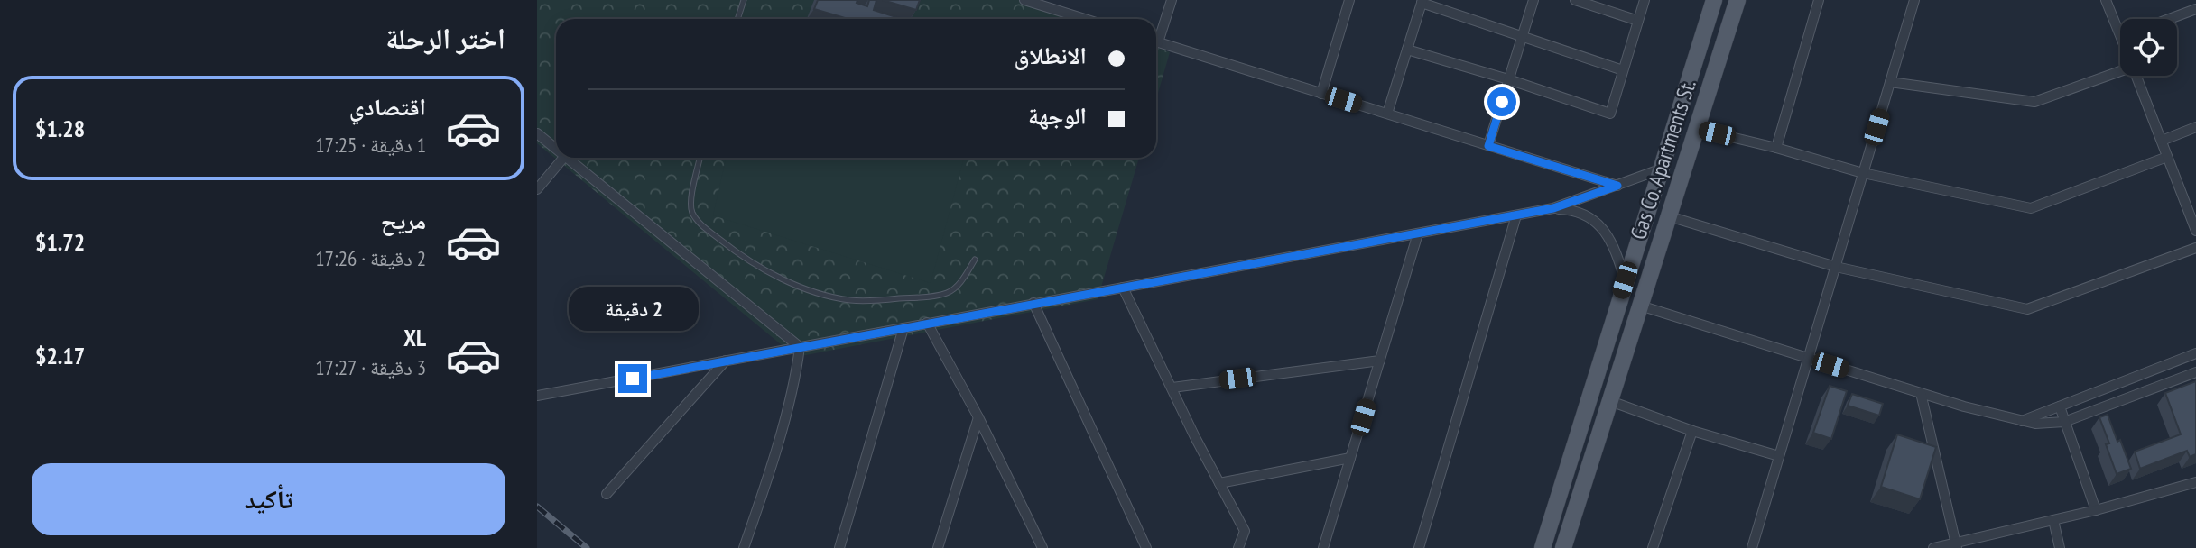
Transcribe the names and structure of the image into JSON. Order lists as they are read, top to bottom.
{
  "streets": {
    "main road": ["Gas Co. Apartments St."]
  },
  "page": {
    "heading": "اختر الرحلة",
    "banner": ["الانطلاق", "الوجهة"],
    "list": [
      {
        "name": "اقتصادي",
        "note": "1 دقيقة · 17:25",
        "value": "$1.28"
      },
      {
        "name": "مريح",
        "note": "2 دقيقة · 17:26",
        "value": "$1.72"
      },
      {
        "name": "XL",
        "note": "3 دقيقة · 17:27",
        "value": "$2.17"
      }
    ],
    "bubble": "2 دقيقة",
    "buttons": "تأكيد"
  }
}
